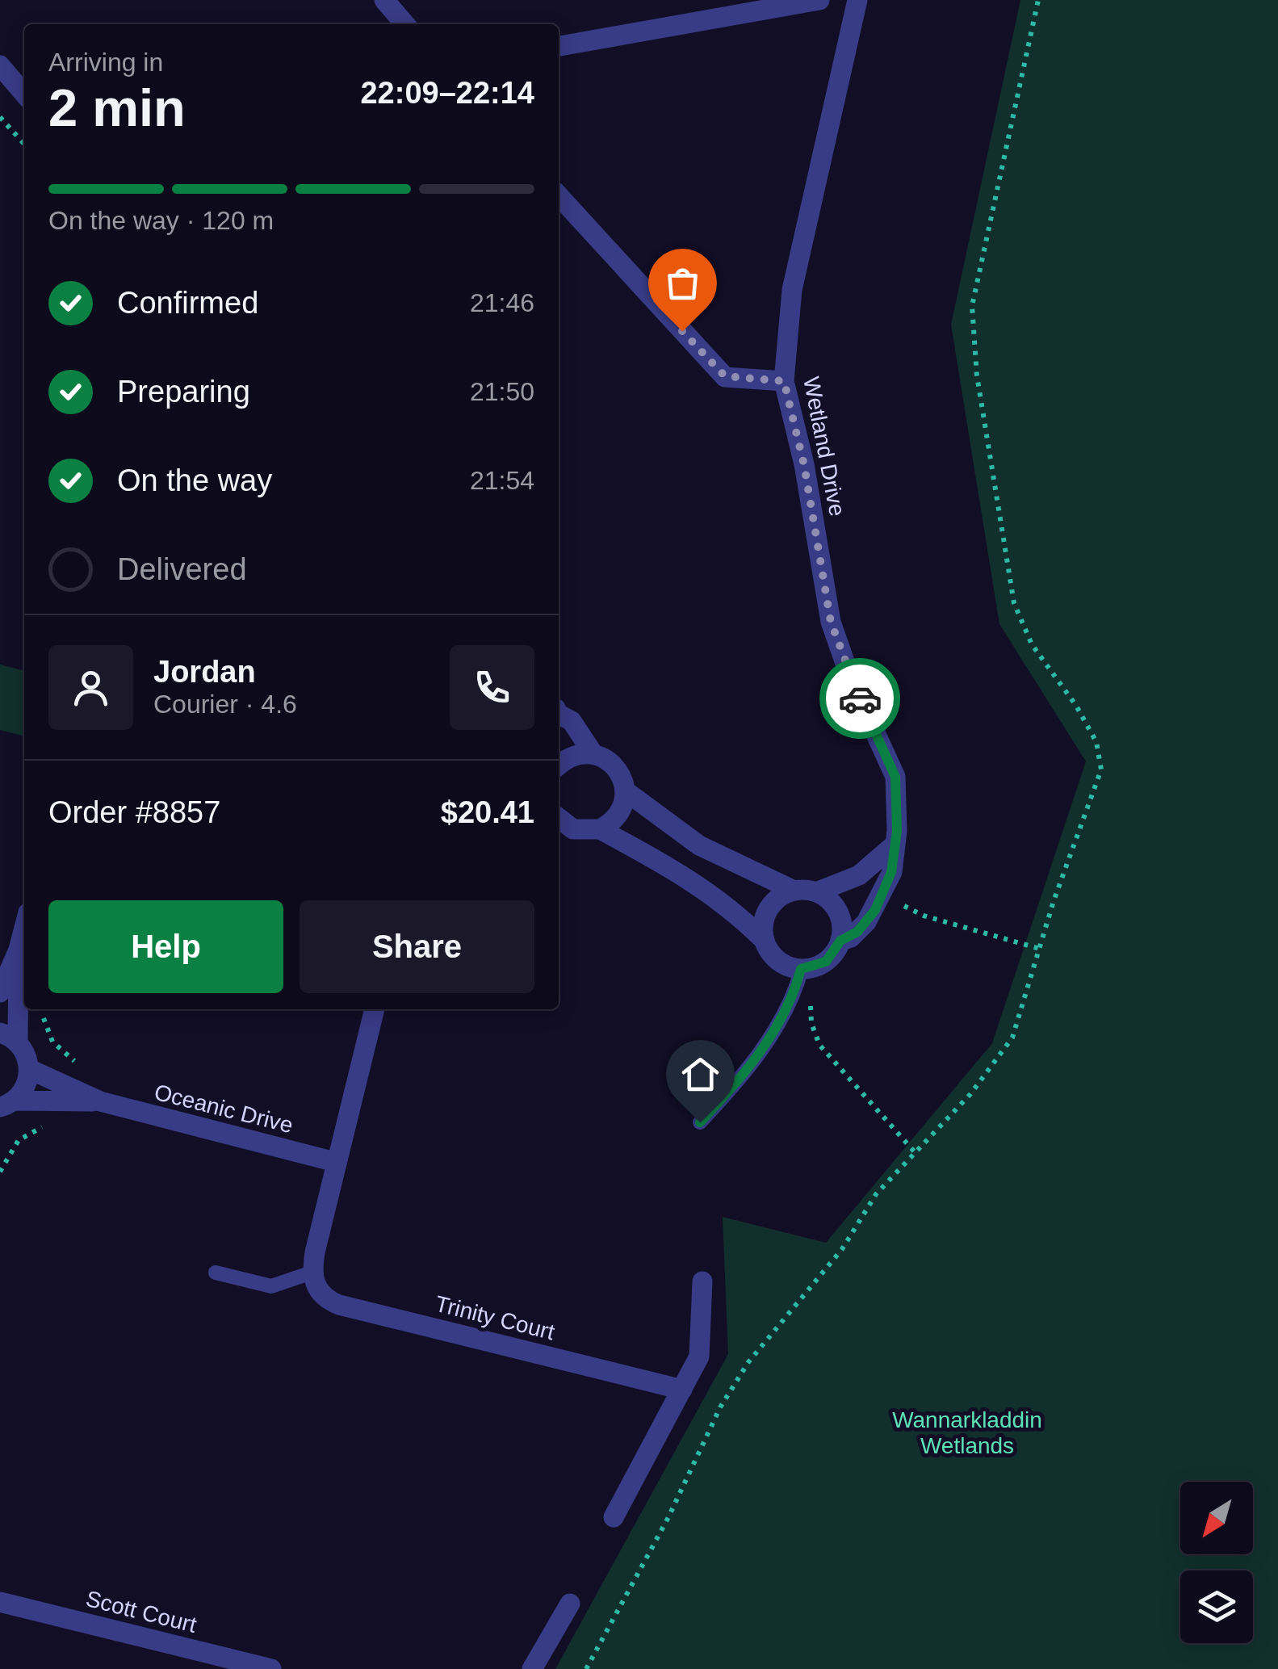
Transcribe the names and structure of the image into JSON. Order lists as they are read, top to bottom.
{
  "streets": {
    "street": [
      "Wetland Drive",
      "Oceanic Drive",
      "Trinity Court",
      "Scott Court"
    ]
  },
  "parks": ["Wannarkladdin Wetlands"],
  "north": "bottom left",
  "page": {
    "heading": ["2 min", "Arriving in", "22:09–22:14"],
    "panel": [
      "Jordan",
      "Courier · 4.6",
      "Order #8857",
      "$20.41"
    ],
    "bar": "On the way · 120 m",
    "list": [
      ["Confirmed", "21:46"],
      ["Preparing", "21:50"],
      ["On the way", "21:54"],
      "Delivered"
    ],
    "buttons": ["Help", "Share"]
  }
}
